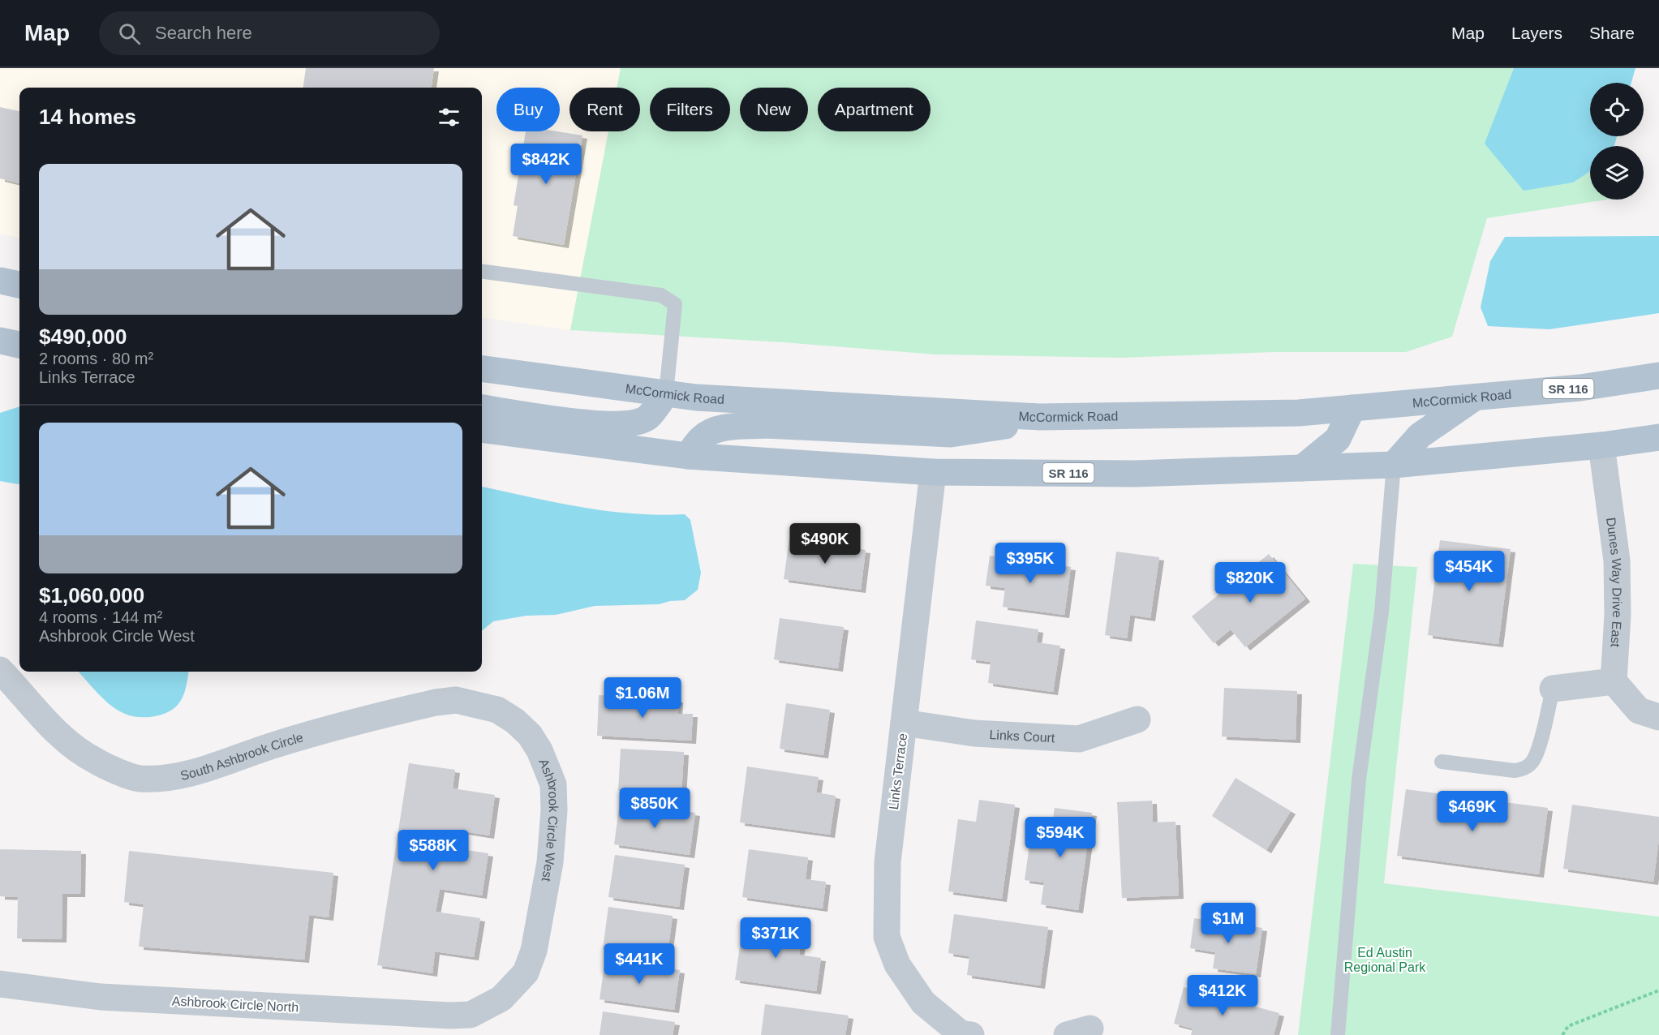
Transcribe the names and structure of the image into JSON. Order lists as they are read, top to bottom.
{
  "streets": {
    "main road": ["SR 116", "McCormick Road"],
    "street": [
      "Dunes Way Drive East",
      "Links Court",
      "South Ashbrook Circle",
      "Links Terrace",
      "Ashbrook Circle West",
      "Ashbrook Circle North"
    ]
  },
  "crossings": [
    ["SR 116", "Dunes Way Drive East"],
    ["SR 116", "Links Terrace"],
    ["Links Court", "Links Terrace"],
    ["South Ashbrook Circle", "Ashbrook Circle West"],
    ["Ashbrook Circle West", "Ashbrook Circle North"]
  ],
  "parks": ["Ed Austin Regional Park"],
  "page": {
    "header": "Map",
    "search": "Search here",
    "nav": ["Map", "Layers", "Share"],
    "chip": [
      "Buy",
      "Rent",
      "Filters",
      "New",
      "Apartment"
    ],
    "heading": "14 homes",
    "price": [
      "$842K",
      "$490K",
      "$395K",
      "$454K",
      "$820K",
      "$1.06M",
      "$850K",
      "$469K",
      "$594K",
      "$588K",
      "$1M",
      "$371K",
      "$441K",
      "$412K"
    ],
    "list": [
      {
        "name": "$490,000",
        "note": "2 rooms · 80 m² · Links Terrace"
      },
      {
        "name": "$1,060,000",
        "note": "4 rooms · 144 m² · Ashbrook Circle West"
      }
    ]
  }
}
